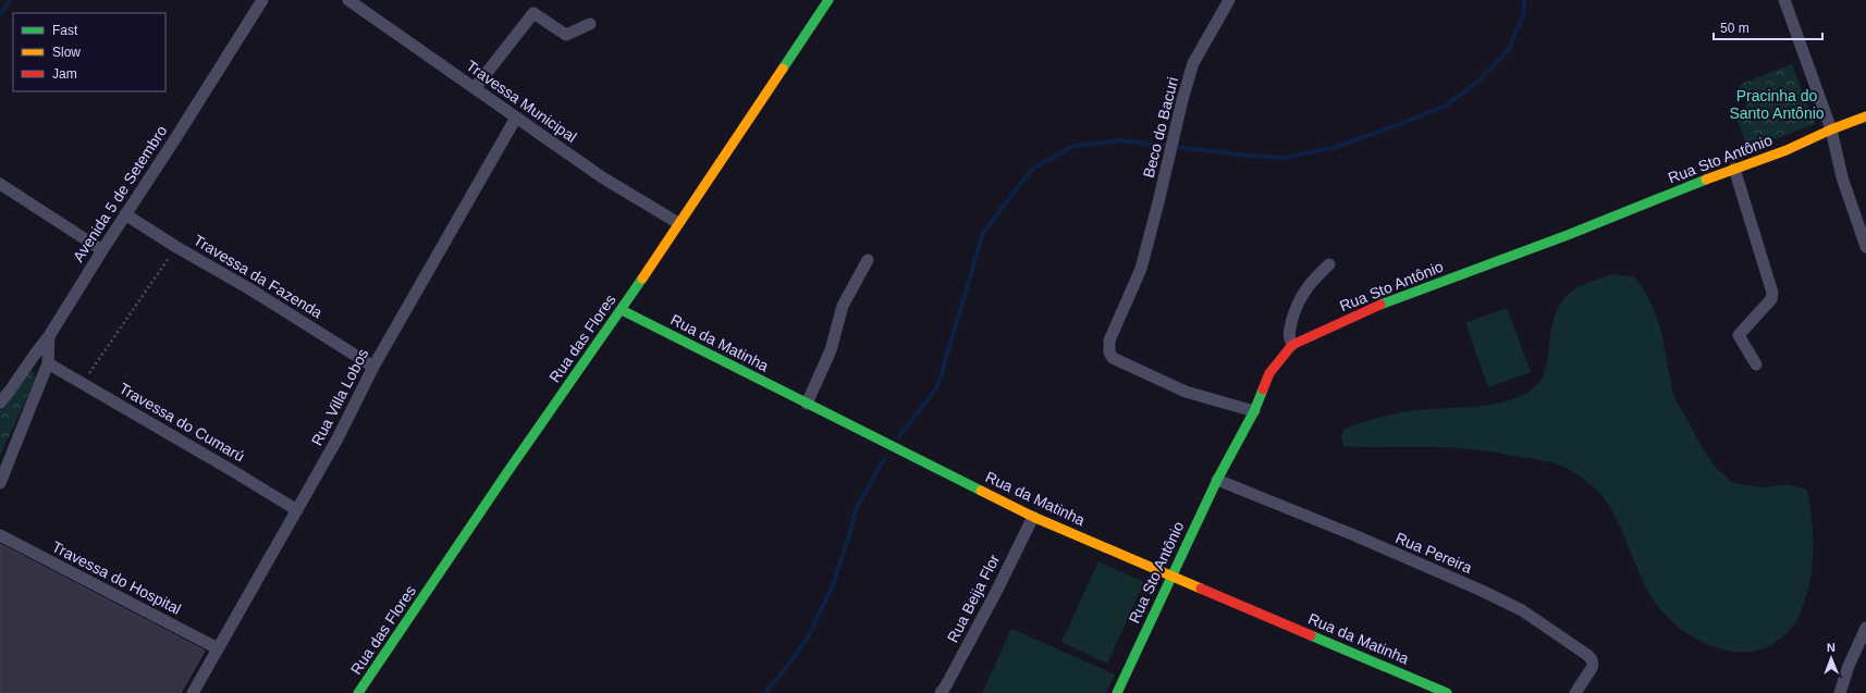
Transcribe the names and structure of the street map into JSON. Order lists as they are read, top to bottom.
{
  "streets": {
    "street": [
      "Travessa Municipal",
      "Beco do Bacuri",
      "Rua Sto Antônio",
      "Avenida 5 de Setembro",
      "Travessa da Fazenda",
      "Rua das Flores",
      "Rua da Matinha",
      "Rua Villa Lobos",
      "Travessa do Cumarú",
      "Rua Pereira",
      "Travessa do Hospital",
      "Rua Beija Flor"
    ]
  },
  "crossings": [
    ["Travessa Municipal", "Rua das Flores"],
    ["Travessa Municipal", "Rua Villa Lobos"],
    ["Beco do Bacuri", "Rua Sto Antônio"],
    ["Rua Sto Antônio", "Rua da Matinha"],
    ["Rua Sto Antônio", "Rua Pereira"],
    ["Avenida 5 de Setembro", "Travessa da Fazenda"],
    ["Travessa da Fazenda", "Rua Villa Lobos"],
    ["Rua das Flores", "Rua da Matinha"],
    ["Rua da Matinha", "Rua Beija Flor"],
    ["Rua Villa Lobos", "Travessa do Cumarú"],
    ["Rua Villa Lobos", "Travessa do Hospital"]
  ],
  "parks": ["Pracinha do Santo Antônio"],
  "legend": ["Fast", "Slow", "Jam"],
  "scale_bar": "50 m",
  "north": "top"
}
